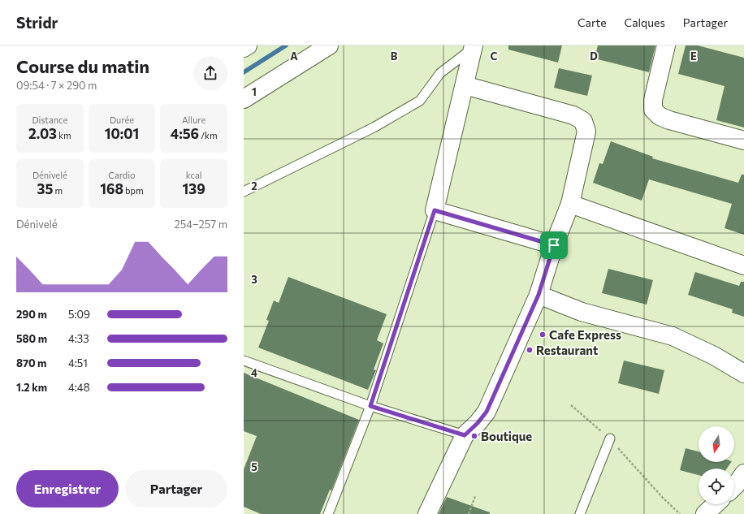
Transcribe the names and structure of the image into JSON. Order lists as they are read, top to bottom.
{
  "places": ["Cafe Express", "Restaurant", "Boutique"],
  "north": "bottom",
  "page": {
    "header": "Stridr",
    "nav": ["Carte", "Calques", "Partager"],
    "heading": ["Course du matin", "09:54 · 7 × 290 m"],
    "stats": [
      ["Distance", "2.03 km"],
      ["Durée", "10:01"],
      ["Allure", "4:56 /km"],
      ["Dénivelé", "35 m"],
      ["Cardio", "168 bpm"],
      ["kcal", "139"]
    ],
    "chart": ["Dénivelé", "254–257 m"],
    "list": [
      {
        "name": "290 m",
        "note": "5:09"
      },
      {
        "name": "580 m",
        "note": "4:33"
      },
      {
        "name": "870 m",
        "note": "4:51"
      },
      {
        "name": "1.2 km",
        "note": "4:48"
      }
    ],
    "buttons": ["Enregistrer", "Partager"]
  },
  "grid": {
    "columns": [
      "A",
      "B",
      "C",
      "D",
      "E"
    ],
    "rows": [
      "1",
      "2",
      "3",
      "4",
      "5"
    ]
  }
}
